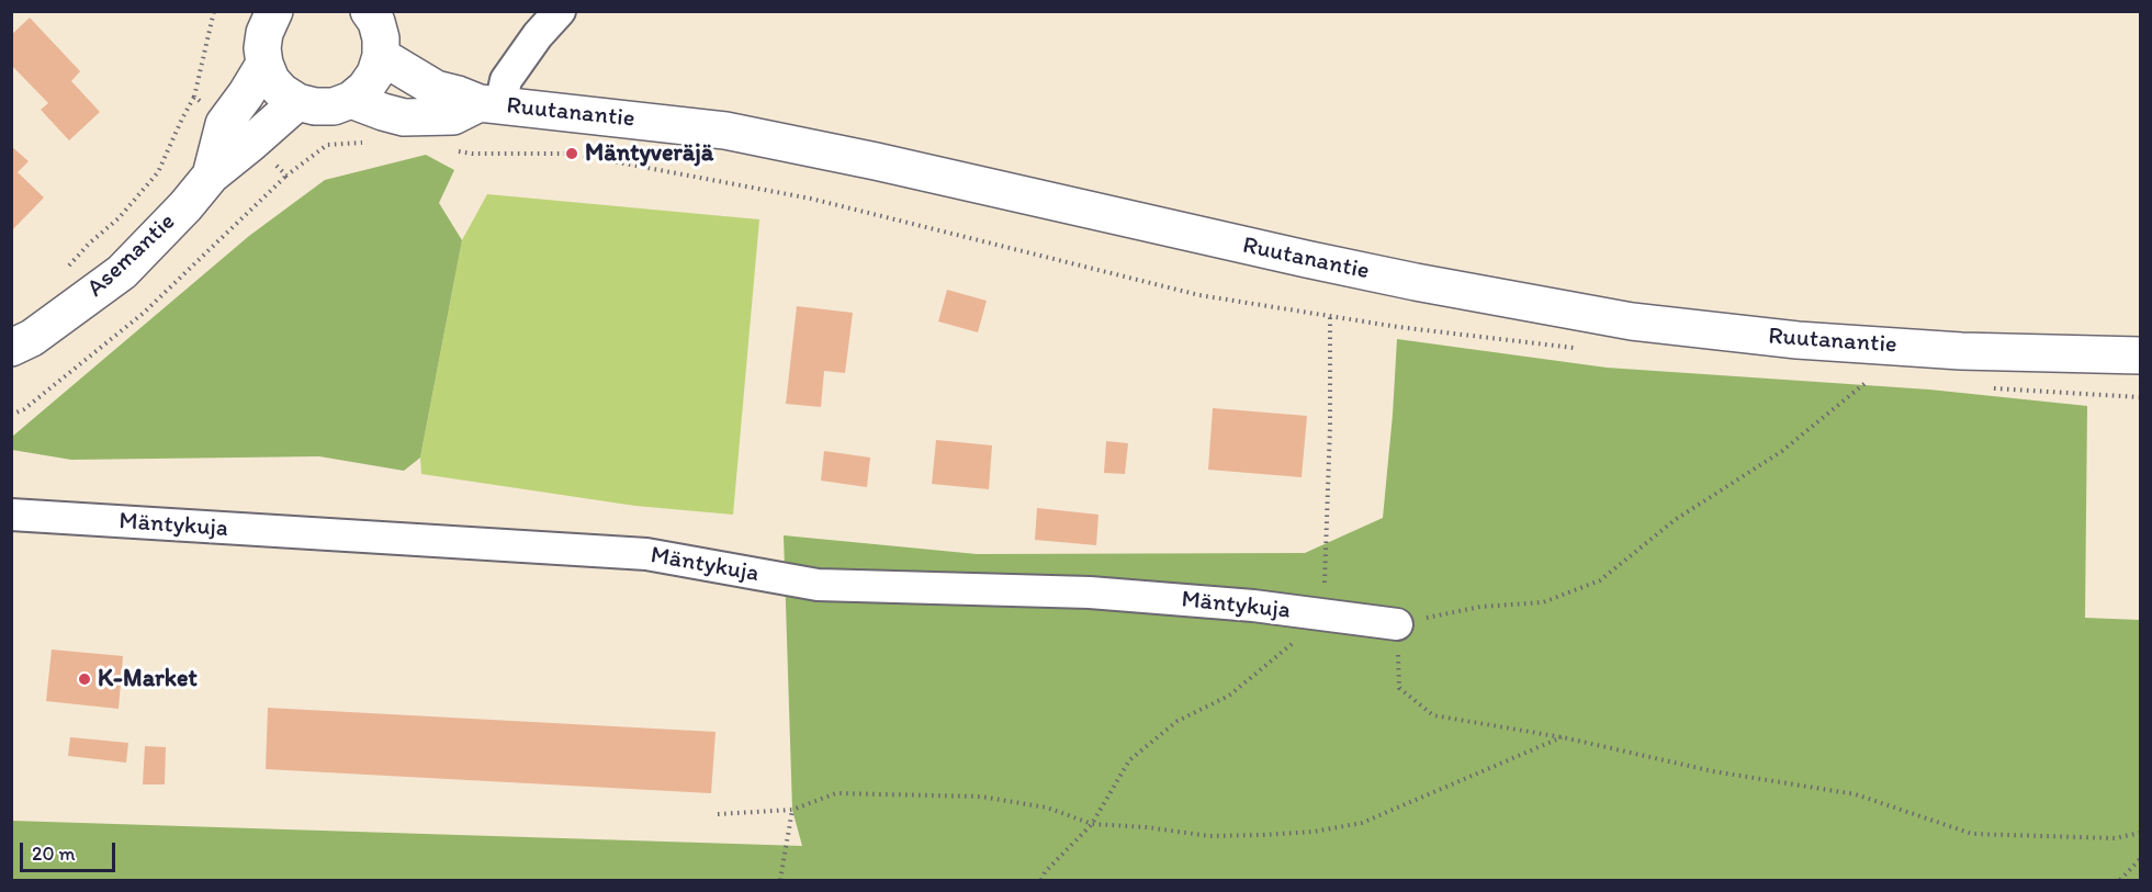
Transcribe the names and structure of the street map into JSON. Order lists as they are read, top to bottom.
{
  "streets": {
    "main road": ["Ruutanantie", "Asemantie"],
    "street": ["Mäntykuja"]
  },
  "places": ["Mäntyveräjä", "K-Market"],
  "scale_bar": "20 m"
}
